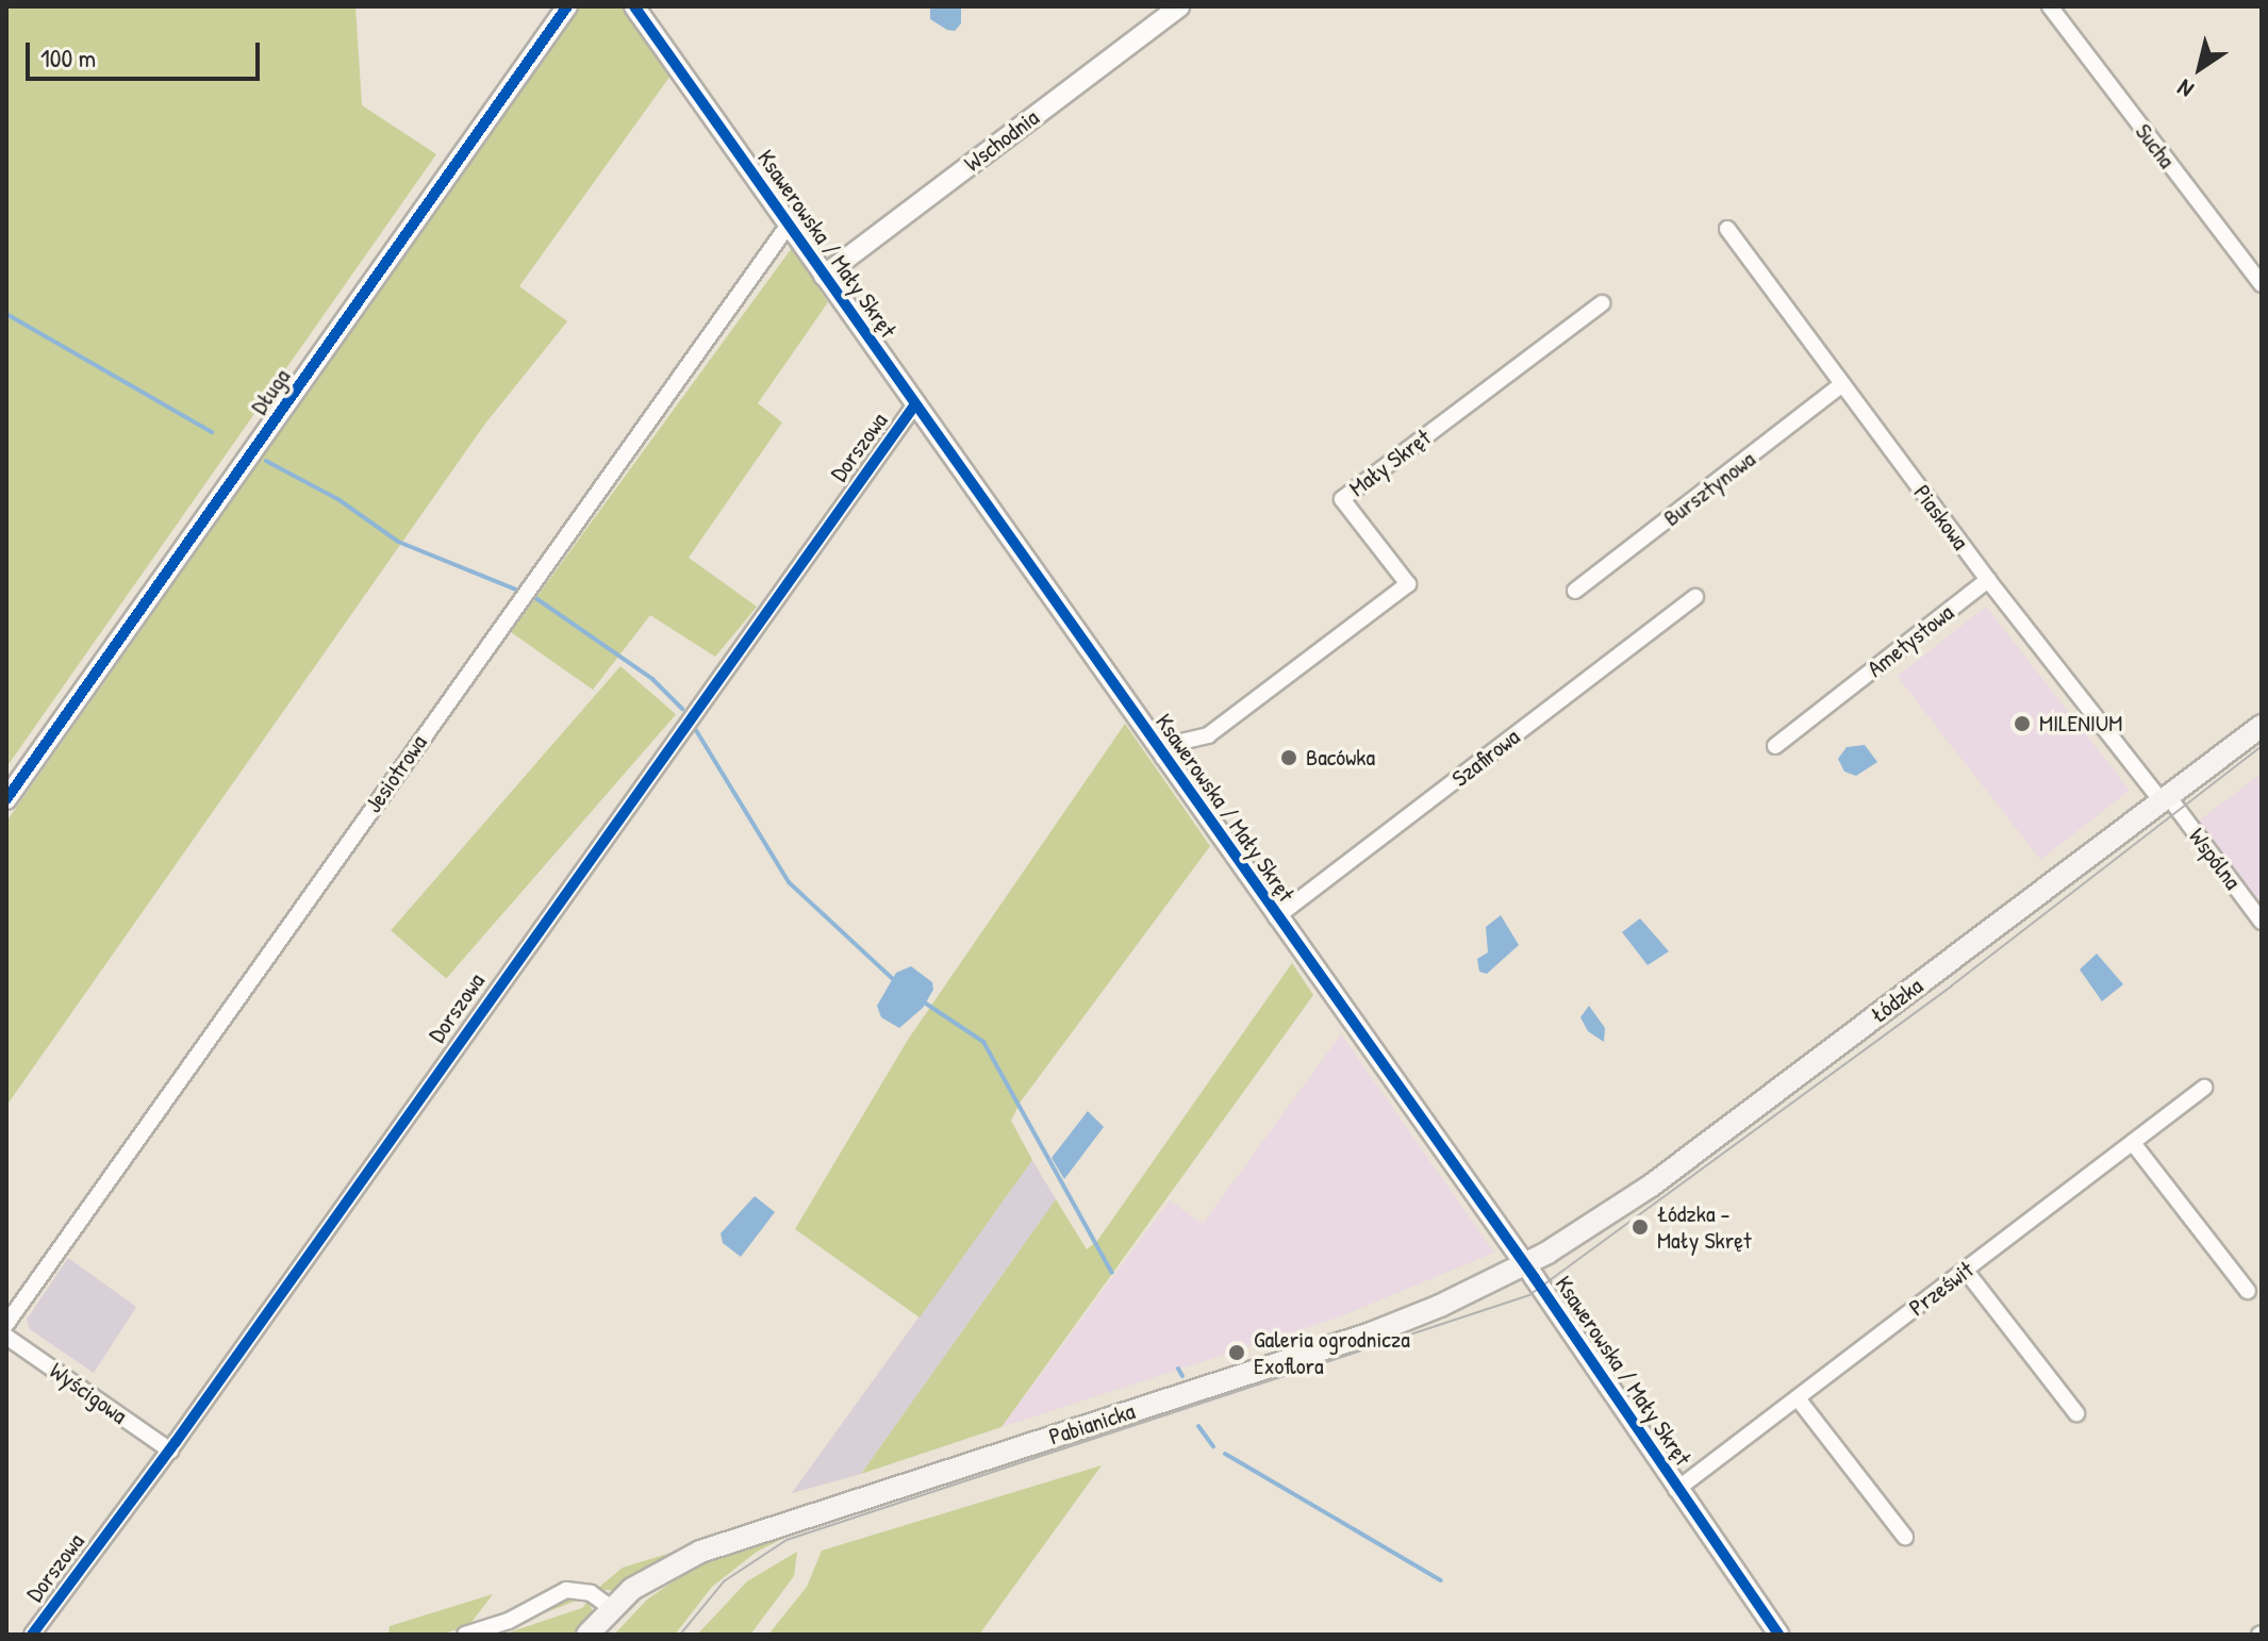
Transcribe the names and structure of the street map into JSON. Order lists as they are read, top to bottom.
{
  "streets": {
    "main road": ["Łódzka", "Pabianicka"],
    "street": [
      "Wschodnia",
      "Sucha",
      "Ksawerowska / Mały Skręt",
      "Długa",
      "Dorszowa",
      "Mały Skręt",
      "Bursztynowa",
      "Piaskowa",
      "Ametystowa",
      "Szafirowa",
      "Jesiotrowa",
      "Wspólna",
      "Prześwit",
      "Wyścigowa"
    ]
  },
  "crossings": [
    ["Wschodnia", "Ksawerowska / Mały Skręt"],
    ["Ksawerowska / Mały Skręt", "Dorszowa"],
    ["Ksawerowska / Mały Skręt", "Mały Skręt"],
    ["Ksawerowska / Mały Skręt", "Szafirowa"],
    ["Ksawerowska / Mały Skręt", "Jesiotrowa"],
    ["Ksawerowska / Mały Skręt", "Łódzka"],
    ["Ksawerowska / Mały Skręt", "Prześwit"],
    ["Ksawerowska / Mały Skręt", "Pabianicka"],
    ["Dorszowa", "Wyścigowa"],
    ["Bursztynowa", "Piaskowa"],
    ["Piaskowa", "Ametystowa"],
    ["Piaskowa", "Wspólna"],
    ["Piaskowa", "Łódzka"],
    ["Wspólna", "Łódzka"],
    ["Łódzka", "Pabianicka"]
  ],
  "places": [
    "MILENIUM",
    "Bacówka",
    "Łódzka - Mały Skręt",
    "Galeria ogrodnicza Exoflora"
  ],
  "scale_bar": "100 m",
  "north": "bottom left"
}
